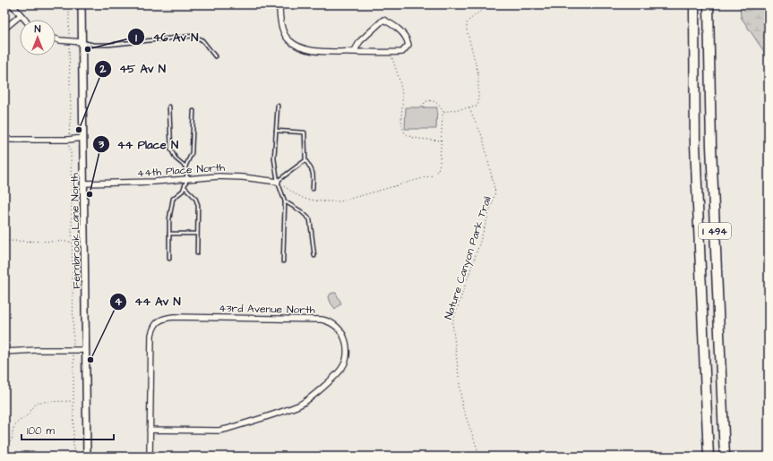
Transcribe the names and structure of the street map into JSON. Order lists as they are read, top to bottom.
{
  "streets": {
    "highway": ["I 494"],
    "street": ["44th Place North", "Fernbrook Lane North", "43rd Avenue North"],
    "path": ["Nature Canyon Park Trail"]
  },
  "crossings": [
    ["44th Place North", "Fernbrook Lane North"]
  ],
  "places": [
    "46 Av N",
    "45 Av N",
    "44 Place N",
    "44 Av N"
  ],
  "scale_bar": "100 m",
  "north": "top"
}
